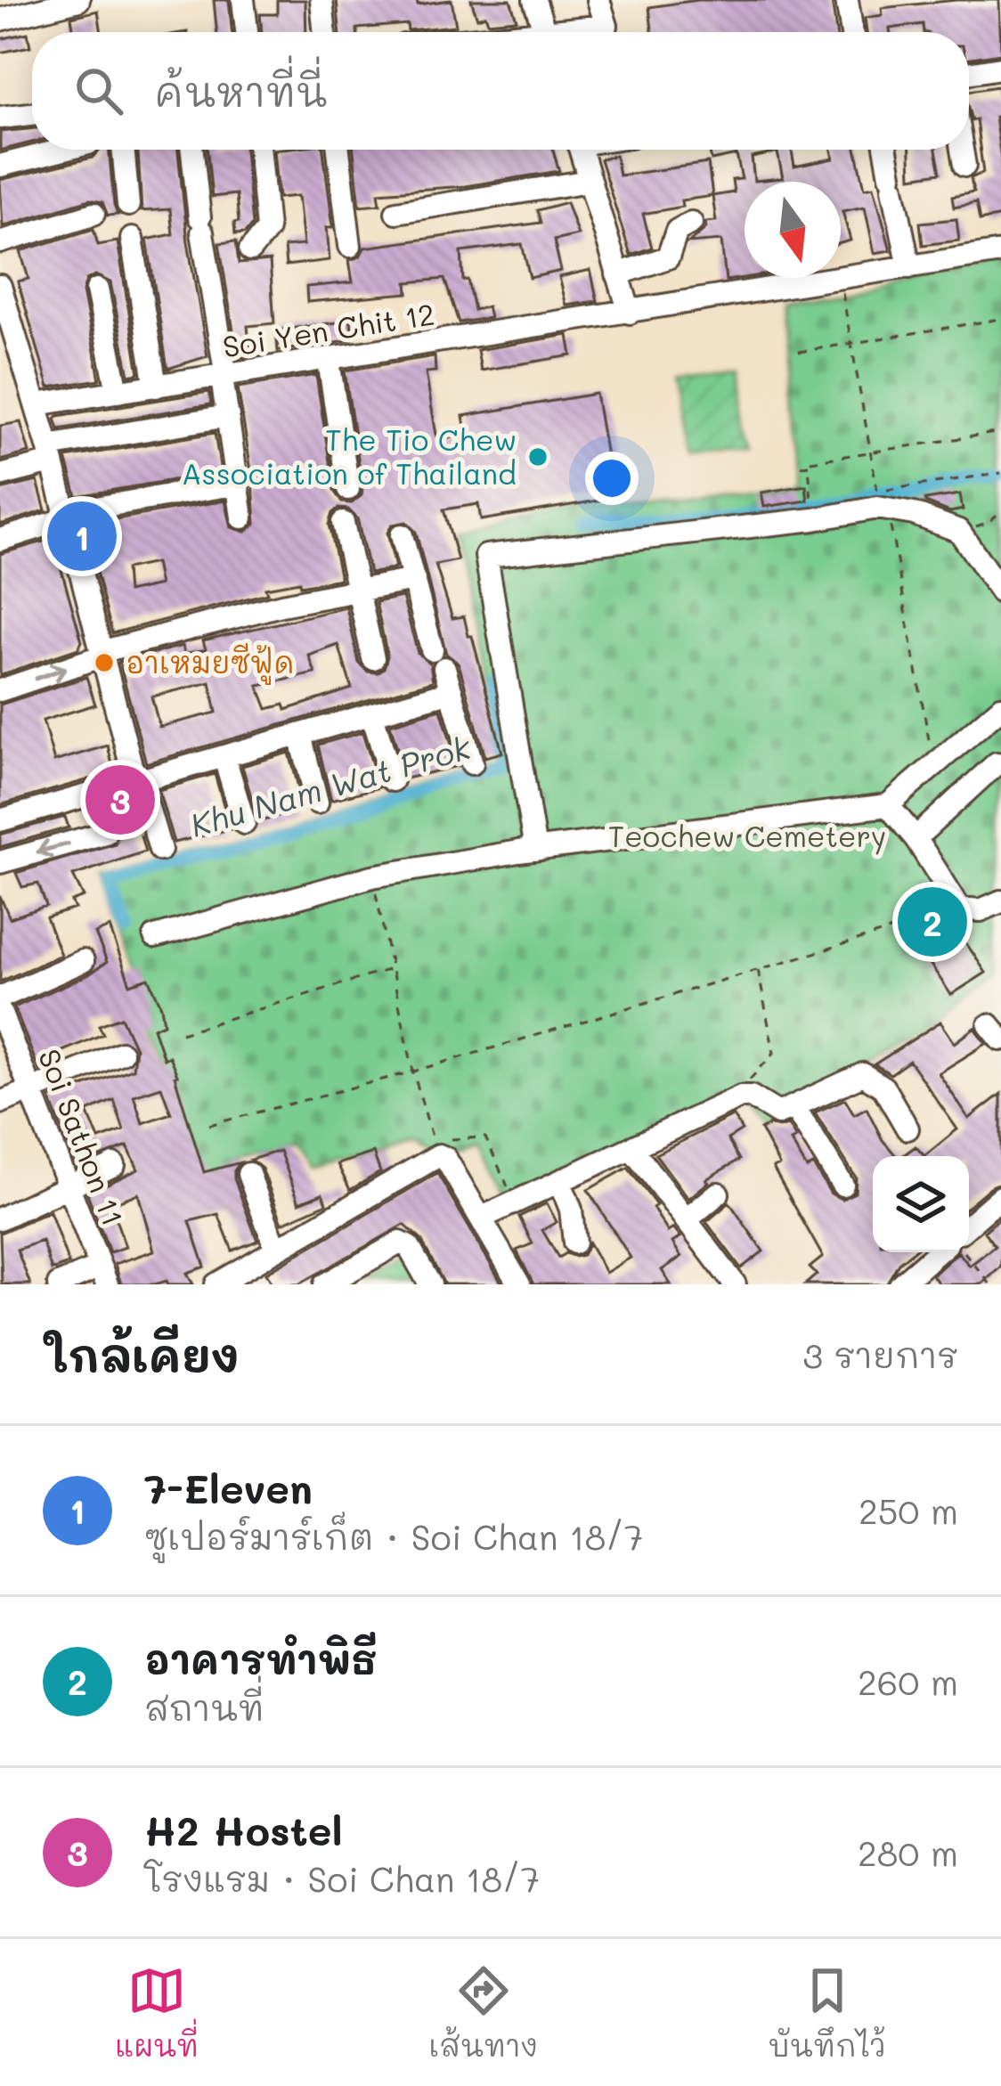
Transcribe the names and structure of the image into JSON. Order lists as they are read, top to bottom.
{
  "streets": {
    "street": ["Soi Yen Chit 12", "Soi Sathon 11"]
  },
  "water": ["Khu Nam Wat Prok"],
  "parks": ["Teochew Cemetery"],
  "places": ["The Tio Chew Association of Thailand", "อาเหมยซีฟู้ด"],
  "north": "bottom",
  "page": {
    "search": "ค้นหาที่นี่",
    "pins": ["1", "3", "2"],
    "heading": ["ใกล้เคียง", "3 รายการ"],
    "list": [
      {
        "mark": "1",
        "name": "7-Eleven",
        "note": "ซูเปอร์มาร์เก็ต · Soi Chan 18/7",
        "value": "250 m"
      },
      {
        "mark": "2",
        "name": "อาคารทำพิธี",
        "note": "สถานที่",
        "value": "260 m"
      },
      {
        "mark": "3",
        "name": "H2 Hostel",
        "note": "โรงแรม · Soi Chan 18/7",
        "value": "280 m"
      }
    ],
    "nav": ["แผนที่", "เส้นทาง", "บันทึกไว้"]
  }
}
